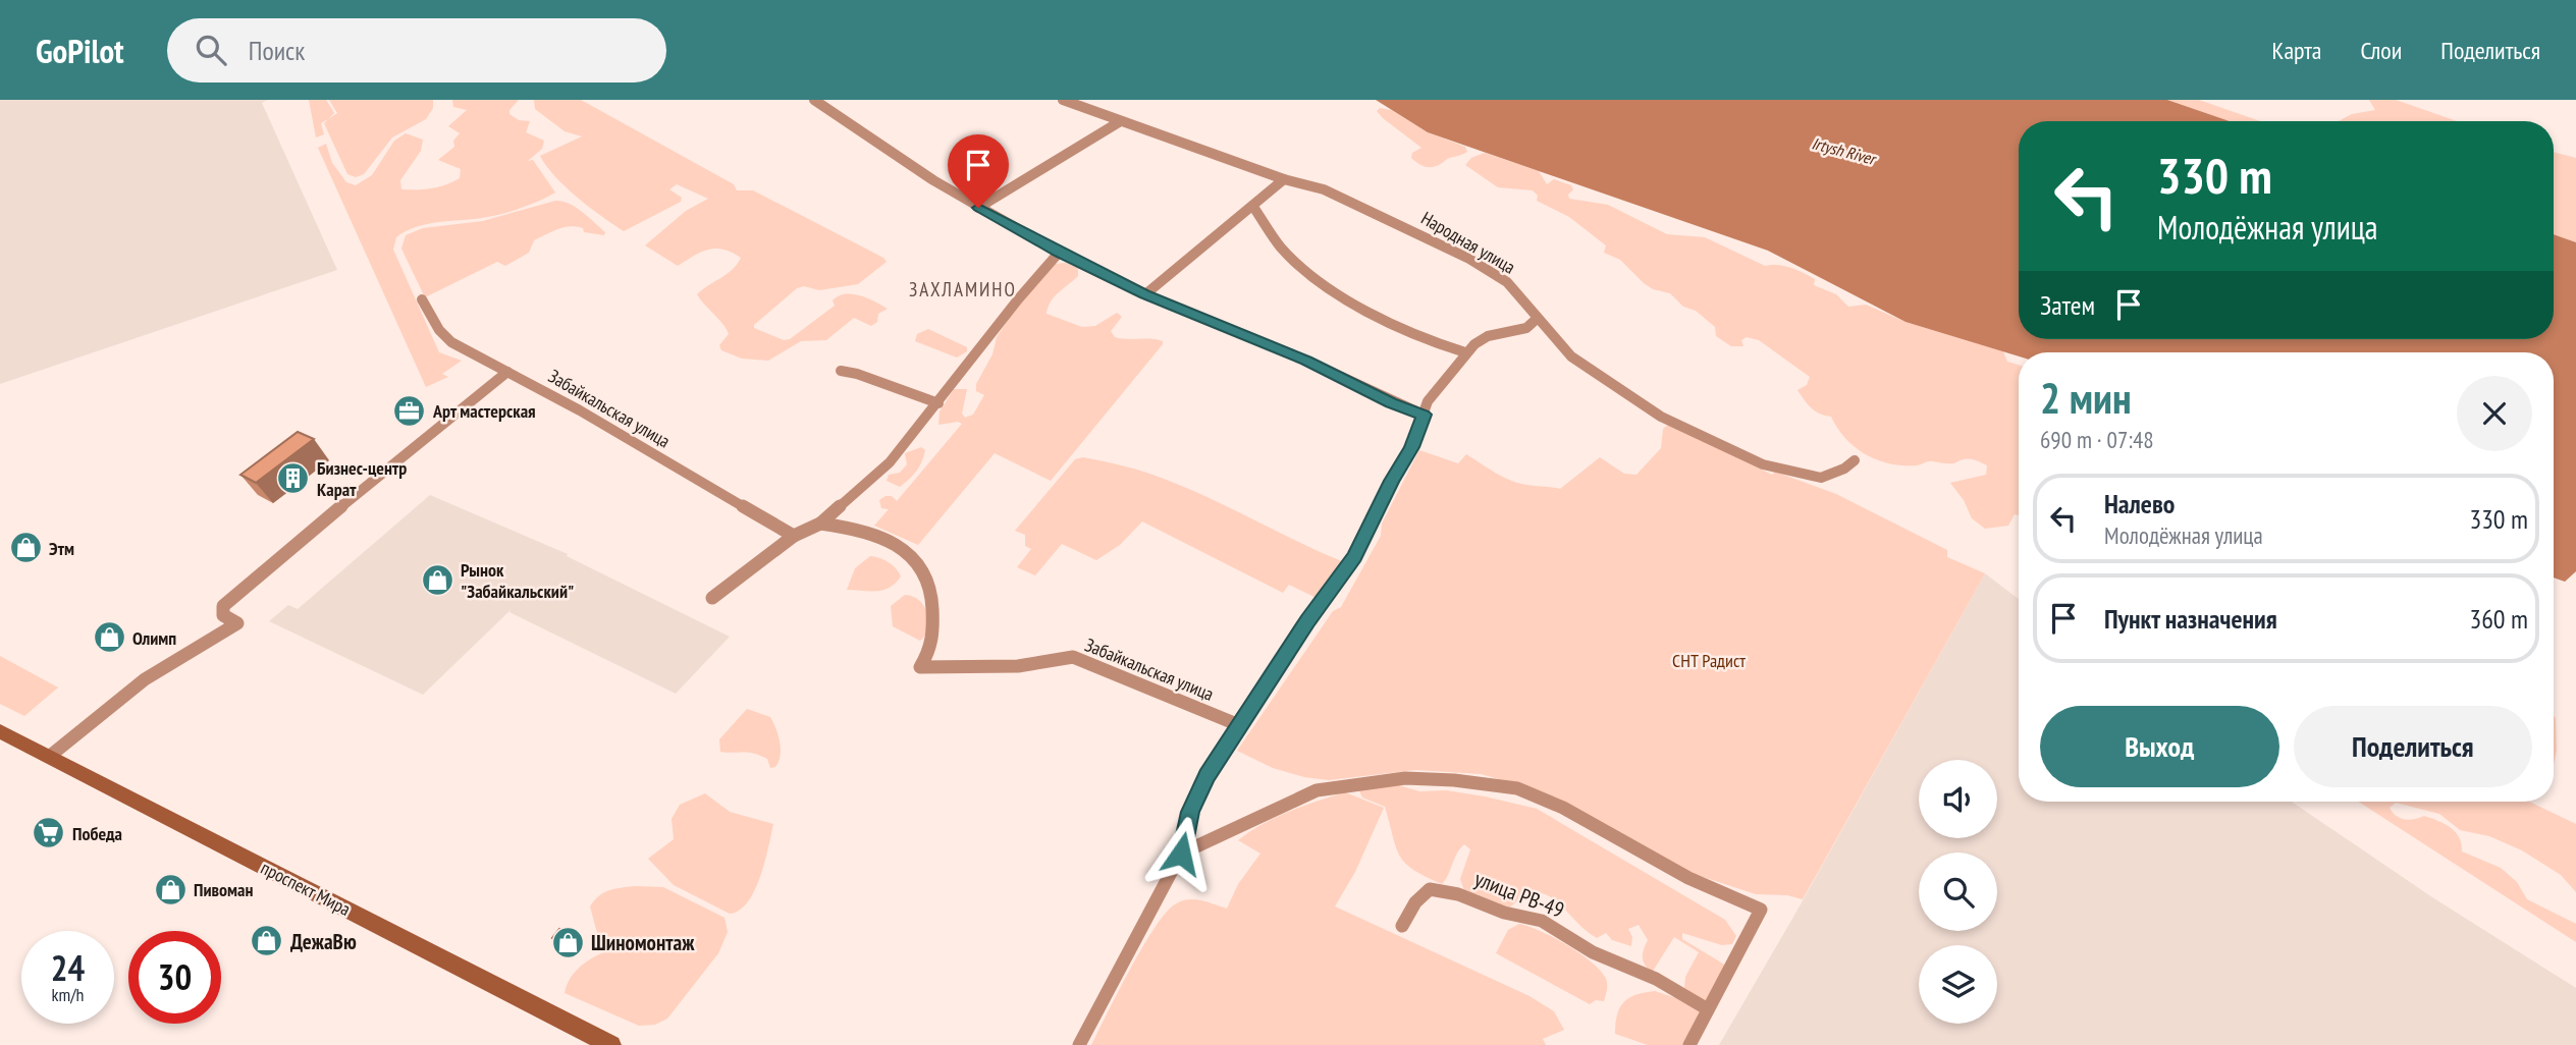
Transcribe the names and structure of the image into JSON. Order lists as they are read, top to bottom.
{
  "streets": {
    "main road": ["проспект Мира"],
    "street": ["Народная улица", "Забайкальская улица", "улица РВ-49"]
  },
  "districts": ["ЗАХЛАМИНО"],
  "water": ["Irtysh River"],
  "parks": ["СНТ Радист"],
  "places": {
    "office": ["Арт мастерская"],
    "building": ["Бизнес-центр Карат"],
    "shop": [
      "Этм",
      "Рынок \"Забайкальский\"",
      "Олимп",
      "Пивоман",
      "ДежаВю",
      "Шиномонтаж"
    ],
    "supermarket": ["Победа"]
  },
  "page": {
    "header": "GoPilot",
    "search": "Поиск",
    "nav": ["Карта", "Слои", "Поделиться"],
    "turn": ["330 m", "Молодёжная улица"],
    "then": "Затем",
    "heading": ["2 мин", "690 m · 07:48"],
    "list": [
      {
        "name": "Налево",
        "note": "Молодёжная улица",
        "value": "330 m"
      },
      {
        "name": "Пункт назначения",
        "value": "360 m"
      }
    ],
    "buttons": ["Выход", "Поделиться"],
    "speed": "24 km/h",
    "limit": "30"
  }
}
